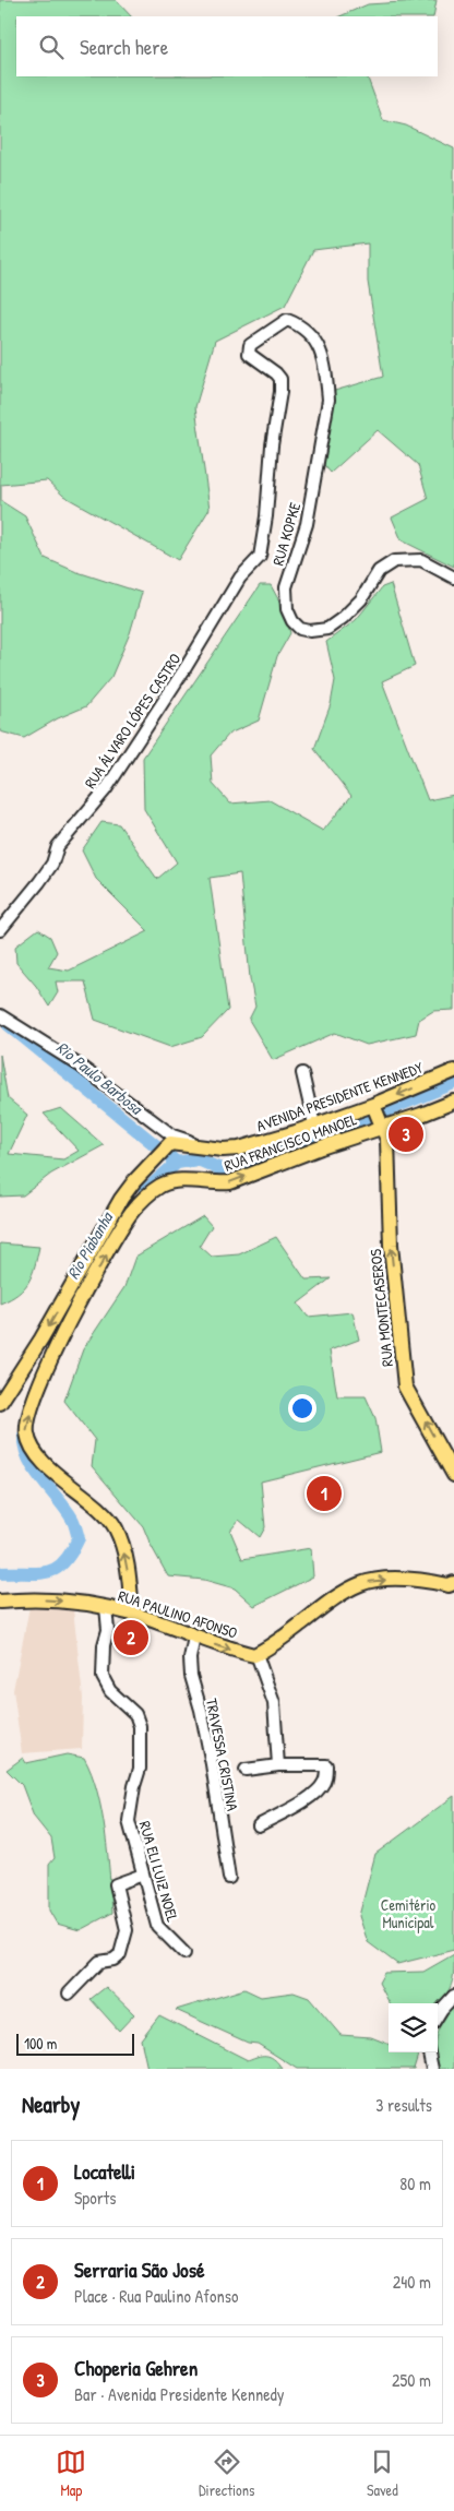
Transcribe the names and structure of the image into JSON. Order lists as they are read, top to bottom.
{
  "streets": {
    "main road": [
      "AVENIDA PRESIDENTE KENNEDY",
      "RUA FRANCISCO MANOEL",
      "RUA MONTECASEROS",
      "RUA PAULINO AFONSO"
    ],
    "street": [
      "RUA KOPKE",
      "RUA ÁLVARO LÓPES CASTRO",
      "TRAVESSA CRISTINA",
      "RUA ELI LUIZ NOEL"
    ]
  },
  "crossings": [
    ["RUA KOPKE", "RUA ÁLVARO LÓPES CASTRO"],
    ["AVENIDA PRESIDENTE KENNEDY", "RUA MONTECASEROS"],
    ["RUA FRANCISCO MANOEL", "RUA MONTECASEROS"],
    ["RUA FRANCISCO MANOEL", "RUA PAULINO AFONSO"],
    ["RUA PAULINO AFONSO", "TRAVESSA CRISTINA"],
    ["RUA PAULINO AFONSO", "RUA ELI LUIZ NOEL"]
  ],
  "one_way": ["RUA MONTECASEROS", "RUA PAULINO AFONSO"],
  "water": ["Rio Paulo Barbosa", "Rio Piabanha"],
  "parks": ["Cemitério Municipal"],
  "scale_bar": "100 m",
  "page": {
    "search": "Search here",
    "pins": ["3", "1", "2"],
    "scale": "100 m",
    "heading": ["Nearby", "3 results"],
    "list": [
      {
        "mark": "1",
        "name": "Locatelli",
        "note": "Sports",
        "value": "80 m"
      },
      {
        "mark": "2",
        "name": "Serraria São José",
        "note": "Place · Rua Paulino Afonso",
        "value": "240 m"
      },
      {
        "mark": "3",
        "name": "Choperia Gehren",
        "note": "Bar · Avenida Presidente Kennedy",
        "value": "250 m"
      }
    ],
    "nav": ["Map", "Directions", "Saved"]
  }
}
